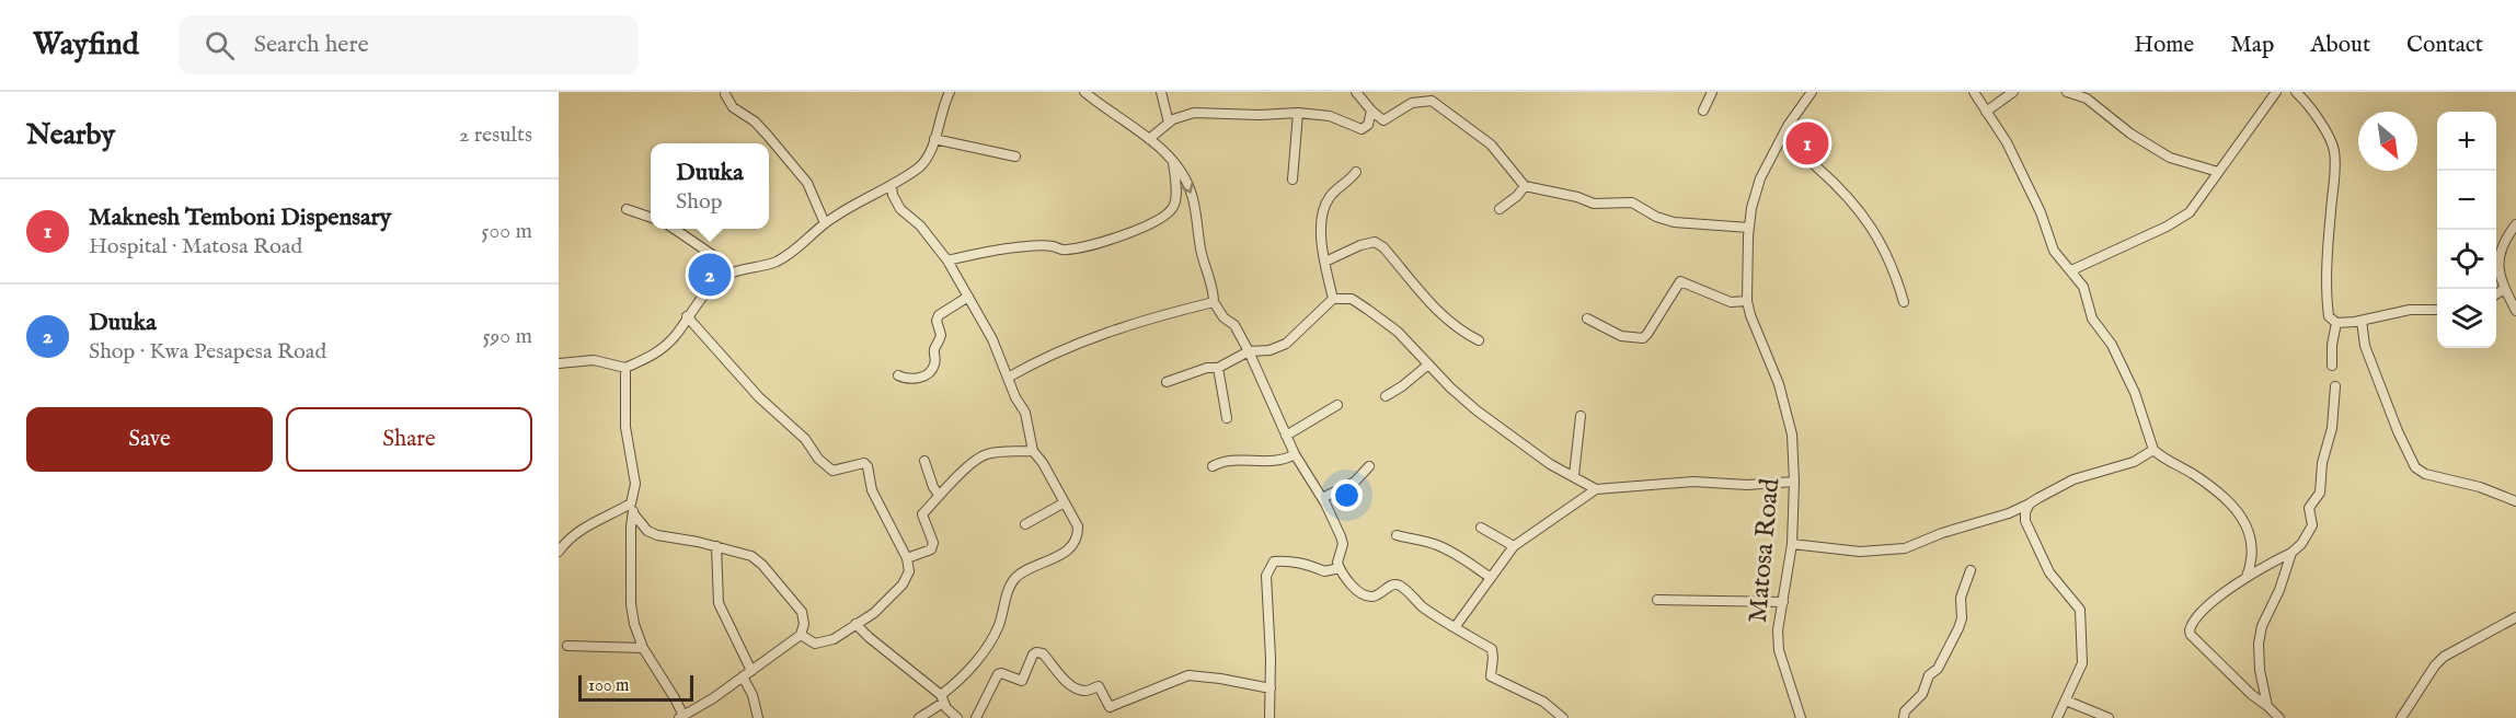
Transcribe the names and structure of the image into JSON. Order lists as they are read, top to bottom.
{
  "streets": {
    "street": ["Matosa Road"]
  },
  "scale_bar": "100 m",
  "north": "bottom right",
  "page": {
    "header": "Wayfind",
    "search": "Search here",
    "nav": [
      "Home",
      "Map",
      "About",
      "Contact"
    ],
    "heading": ["Nearby", "2 results"],
    "map_buttons": ["+", "−"],
    "pins": ["1", "2"],
    "popup": ["Duuka", "Shop"],
    "list": [
      {
        "mark": "1",
        "name": "Maknesh Temboni Dispensary",
        "note": "Hospital · Matosa Road",
        "value": "500 m"
      },
      {
        "mark": "2",
        "name": "Duuka",
        "note": "Shop · Kwa Pesapesa Road",
        "value": "590 m"
      }
    ],
    "buttons": ["Save", "Share"],
    "scale": "100 m"
  }
}
